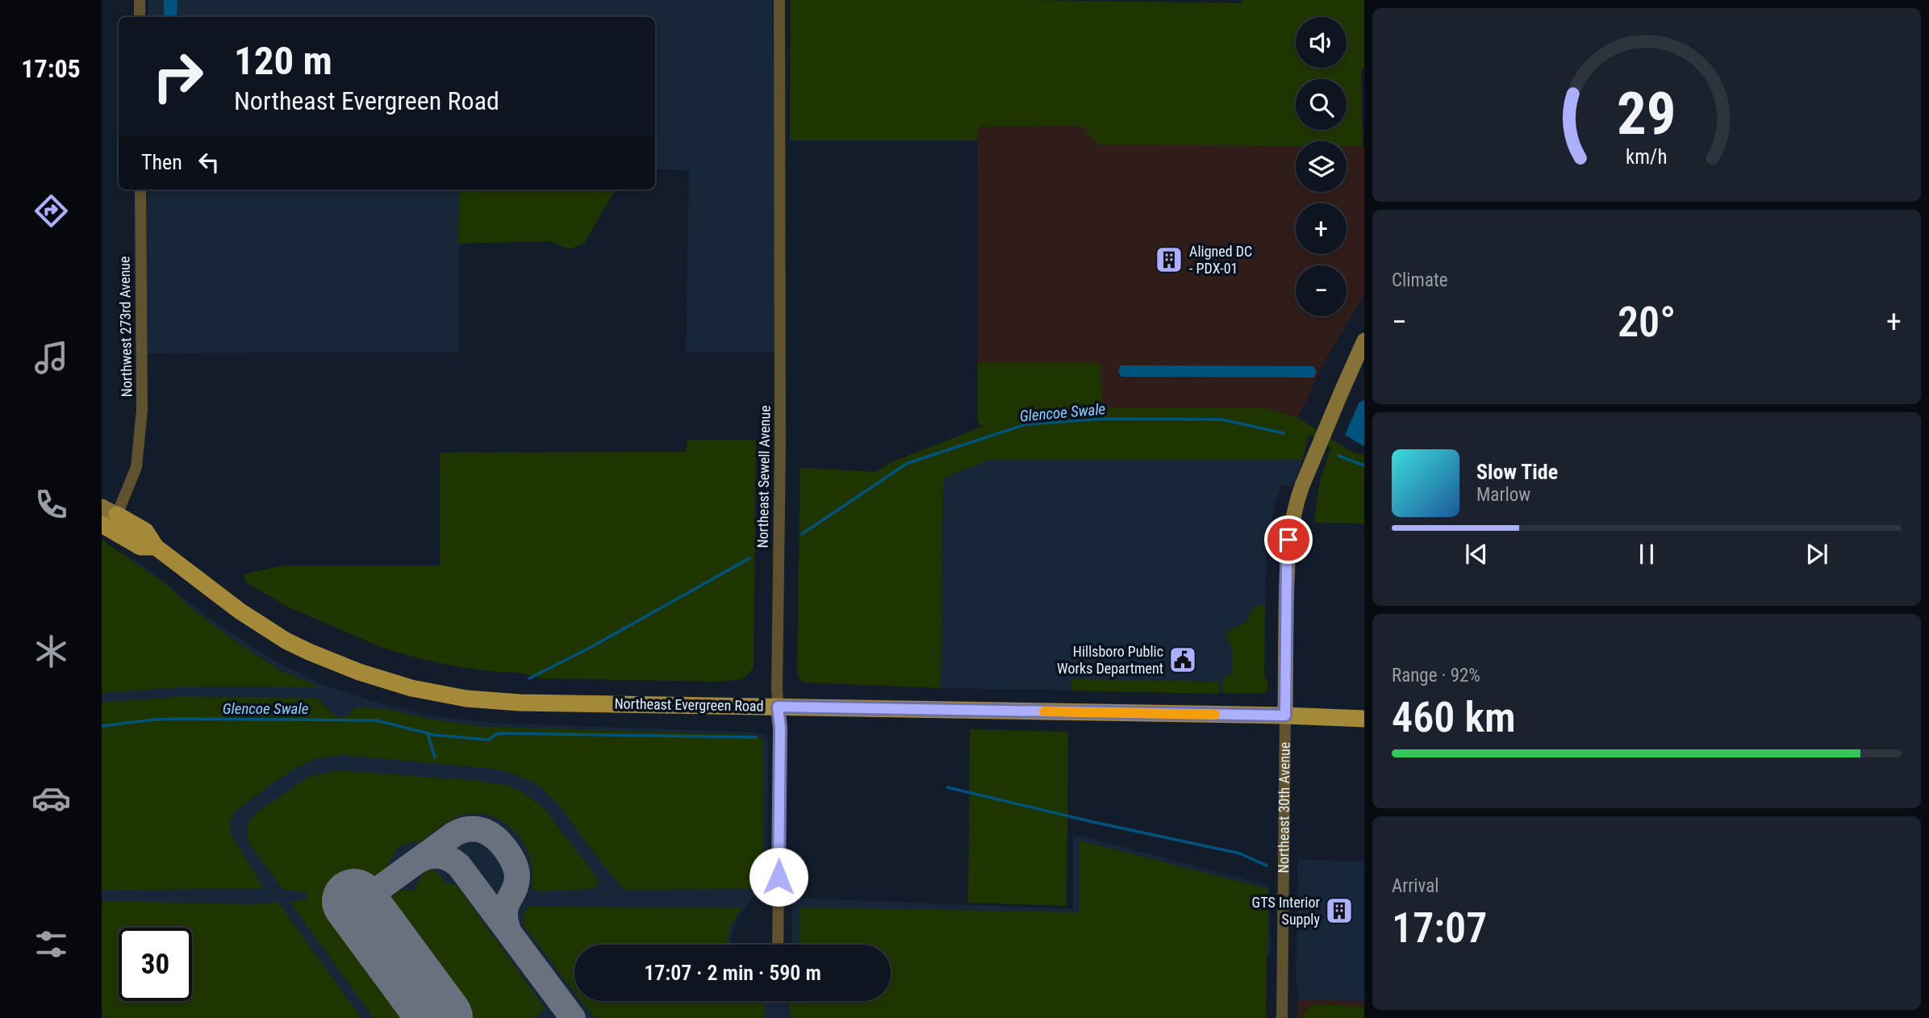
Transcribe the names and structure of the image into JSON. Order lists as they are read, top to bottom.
{
  "streets": {
    "main road": ["Northeast Evergreen Road"],
    "street": ["Northwest 273rd Avenue", "Northeast Sewell Avenue", "Northeast 30th Avenue"]
  },
  "crossings": [
    ["Northwest 273rd Avenue", "Northeast Evergreen Road"],
    ["Northeast Sewell Avenue", "Northeast Evergreen Road"],
    ["Northeast Evergreen Road", "Northeast 30th Avenue"]
  ],
  "water": ["Glencoe Swale"],
  "places": {
    "building": ["Aligned DC - PDX-01", "GTS Interior Supply"],
    "public building": ["Hillsboro Public Works Department"]
  },
  "page": {
    "tabs": "17:05",
    "map_buttons": ["+", "−"],
    "turn": ["120 m", "Northeast Evergreen Road"],
    "then": "Then",
    "tile": [
      "Climate",
      ["Range · 92%", "460 km"],
      ["Arrival", "17:07"]
    ],
    "heat": ["−", "20°", "+"],
    "song": ["Slow Tide", "Marlow"],
    "limit": "30",
    "trip": "17:07 · 2 min · 590 m",
    "gauge": ["29", "km/h"]
  }
}
